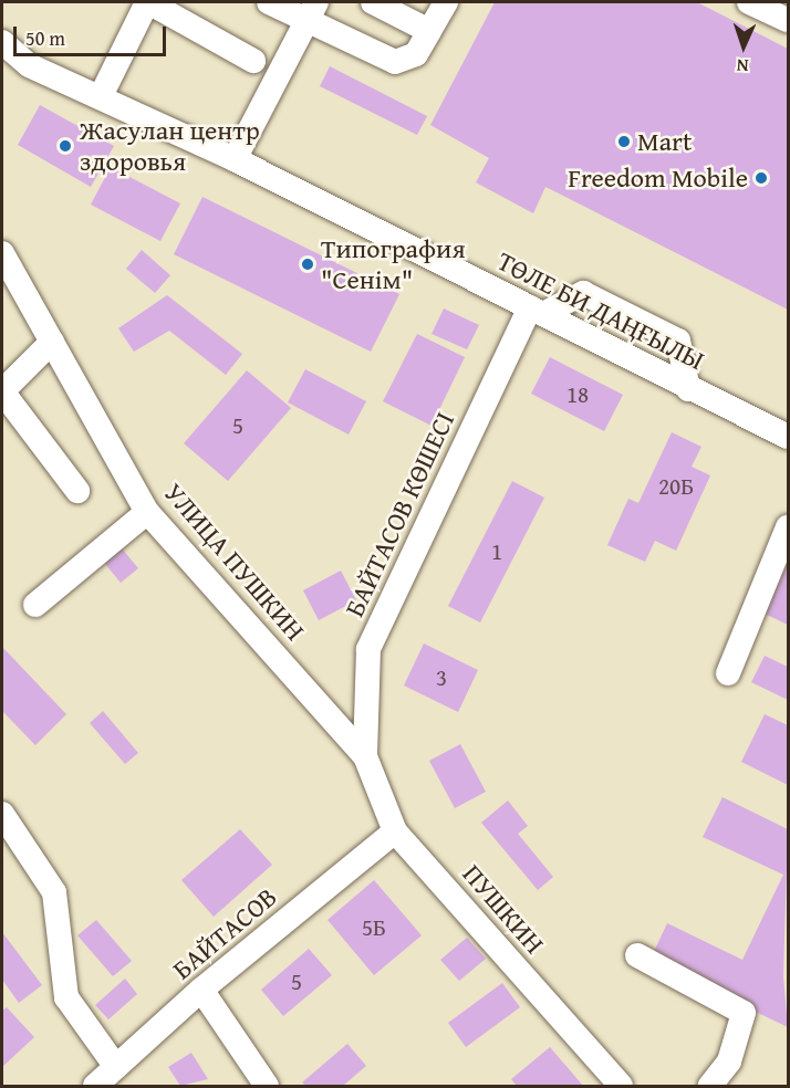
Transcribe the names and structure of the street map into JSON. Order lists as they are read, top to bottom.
{
  "streets": {
    "street": [
      "ТӨЛЕ БИ ДАҢҒЫЛЫ",
      "БАЙТАСОВ КӨШЕСІ",
      "УЛИЦА ПУШКИН",
      "ПУШКИН",
      "БАЙТАСОВ"
    ]
  },
  "crossings": [
    ["ТӨЛЕ БИ ДАҢҒЫЛЫ", "БАЙТАСОВ КӨШЕСІ"],
    ["БАЙТАСОВ КӨШЕСІ", "УЛИЦА ПУШКИН"],
    ["БАЙТАСОВ КӨШЕСІ", "ПУШКИН"],
    ["УЛИЦА ПУШКИН", "ПУШКИН"],
    ["ПУШКИН", "БАЙТАСОВ"]
  ],
  "places": [
    "Mart",
    "Жасулан центр здоровья",
    "Freedom Mobile",
    "Типография \"Сенім\""
  ],
  "house_numbers": [
    "18",
    "5",
    "20Б",
    "1",
    "3",
    "5Б",
    "5"
  ],
  "scale_bar": "50 m",
  "north": "bottom"
}
